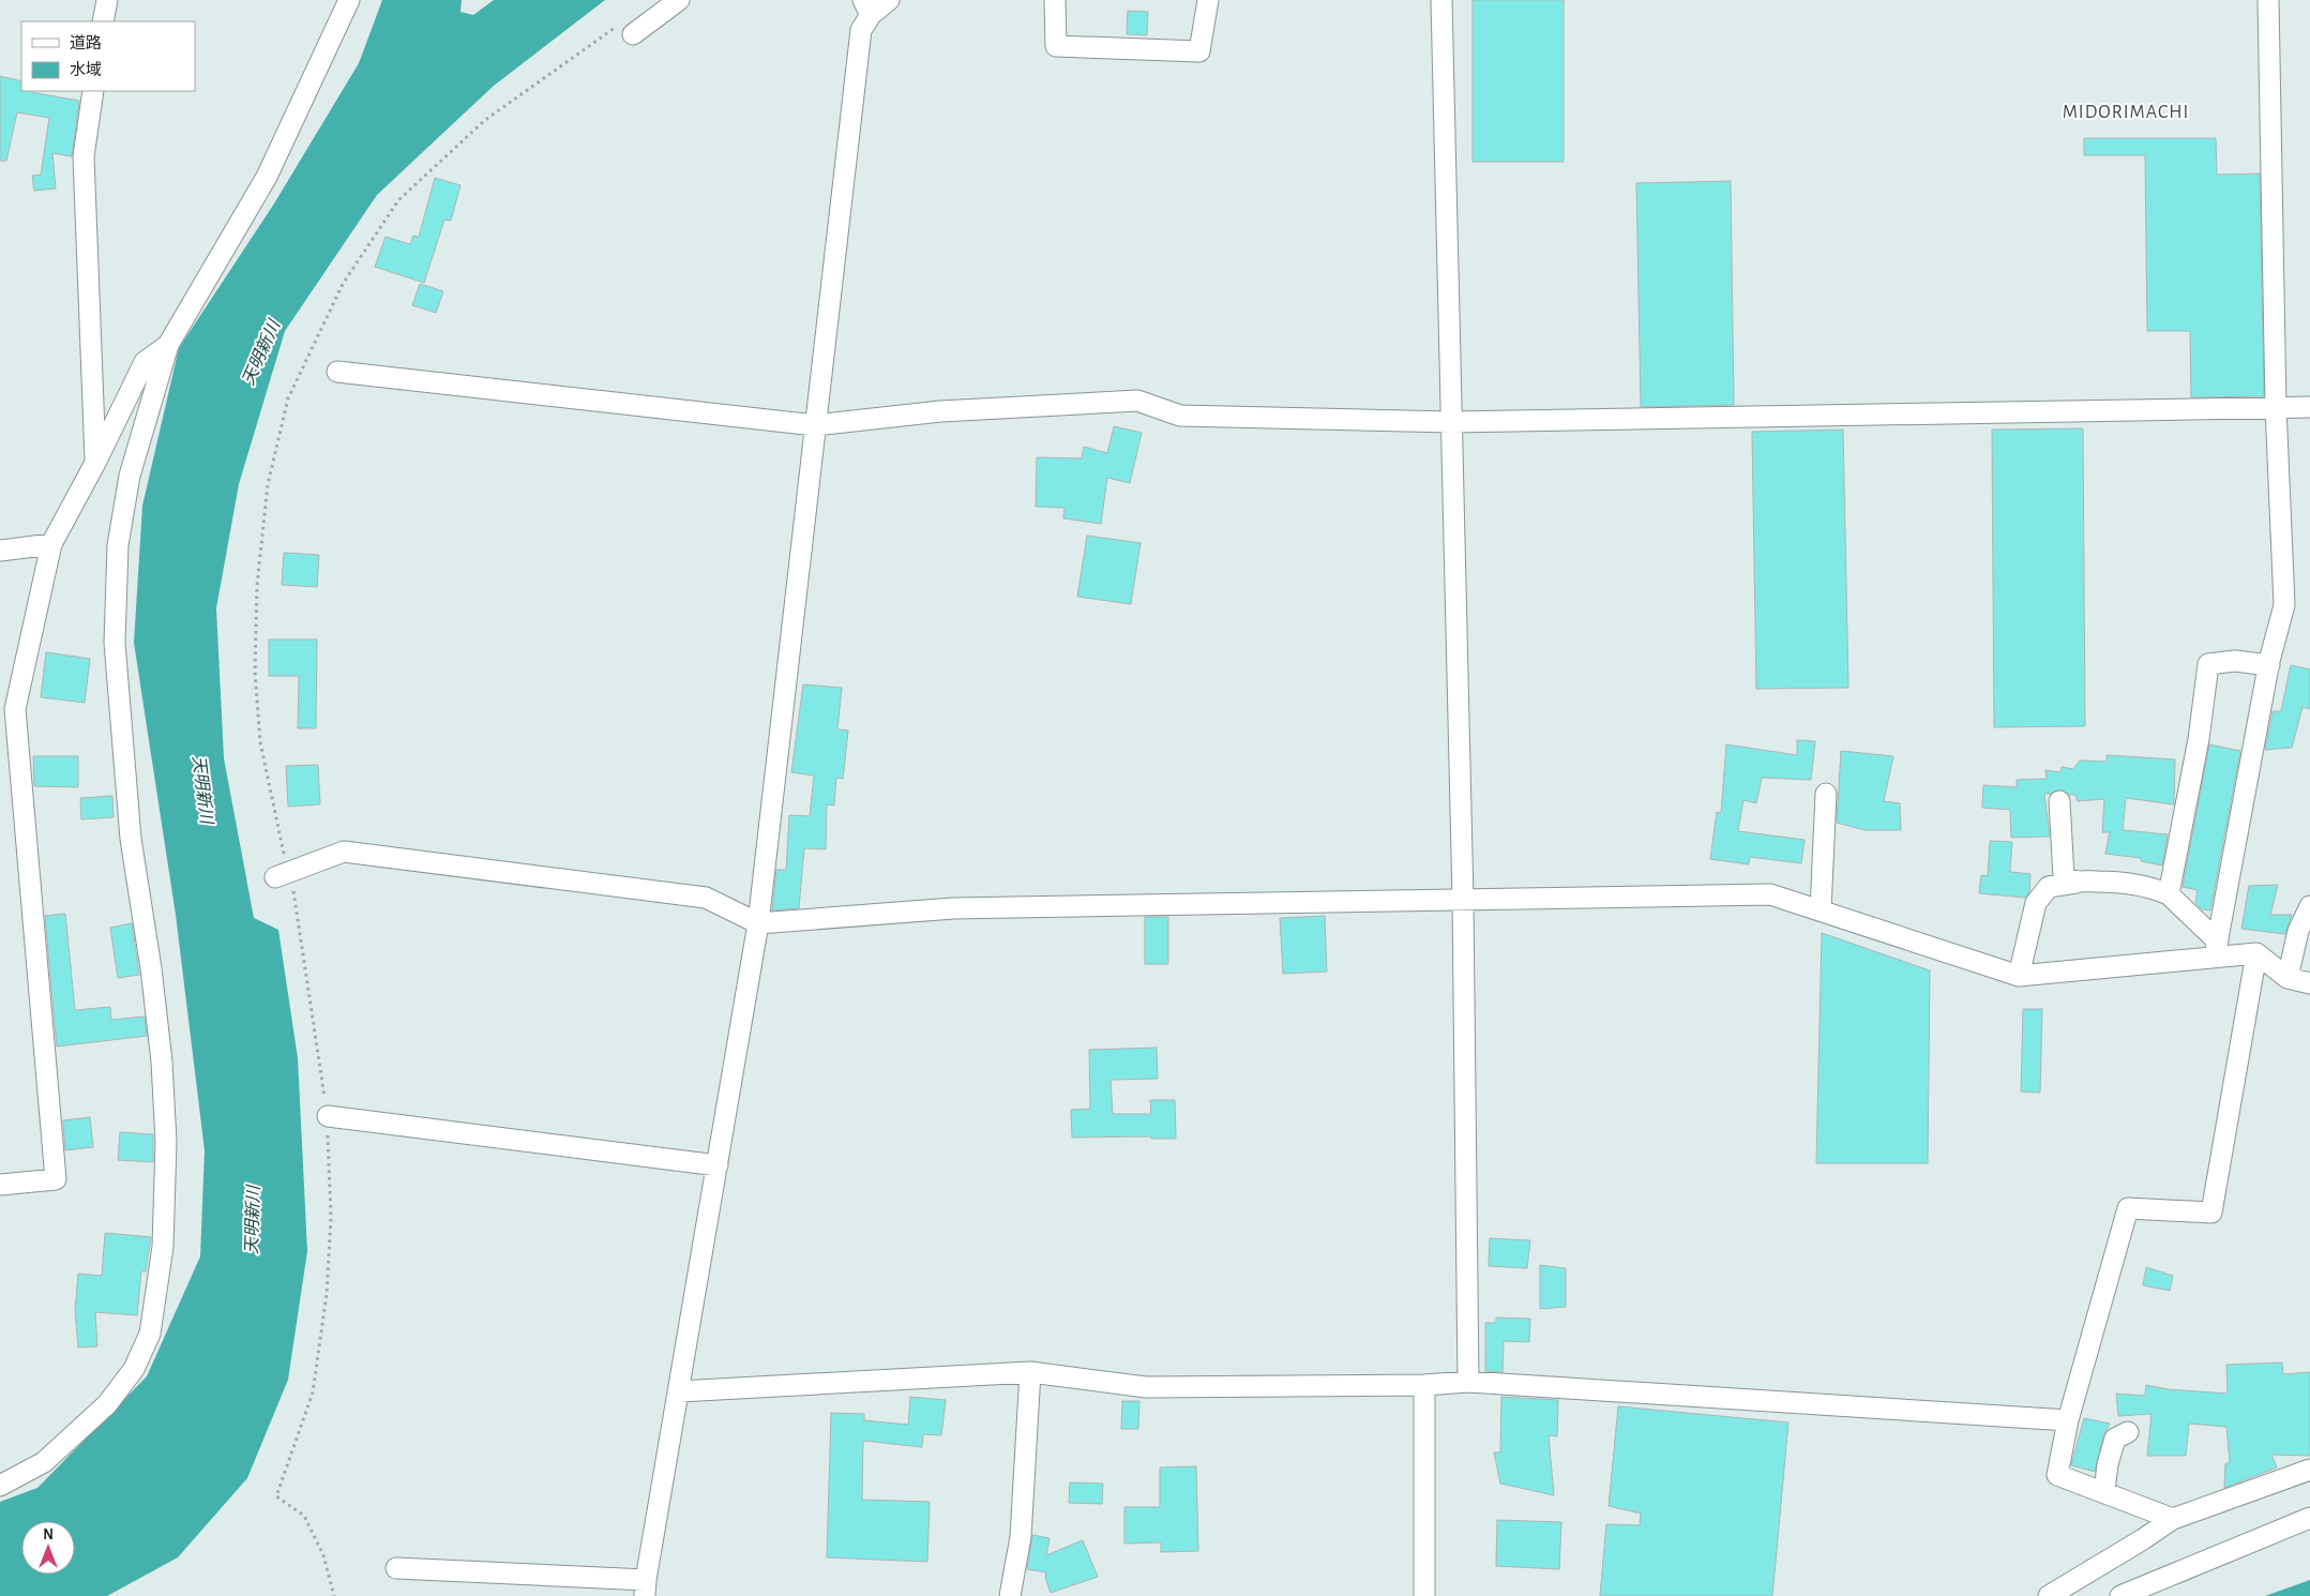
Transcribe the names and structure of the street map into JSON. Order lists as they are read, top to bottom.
{
  "districts": ["MIDORIMACHI"],
  "water": ["天明新川"],
  "legend": ["道路", "水域"],
  "north": "top"
}
